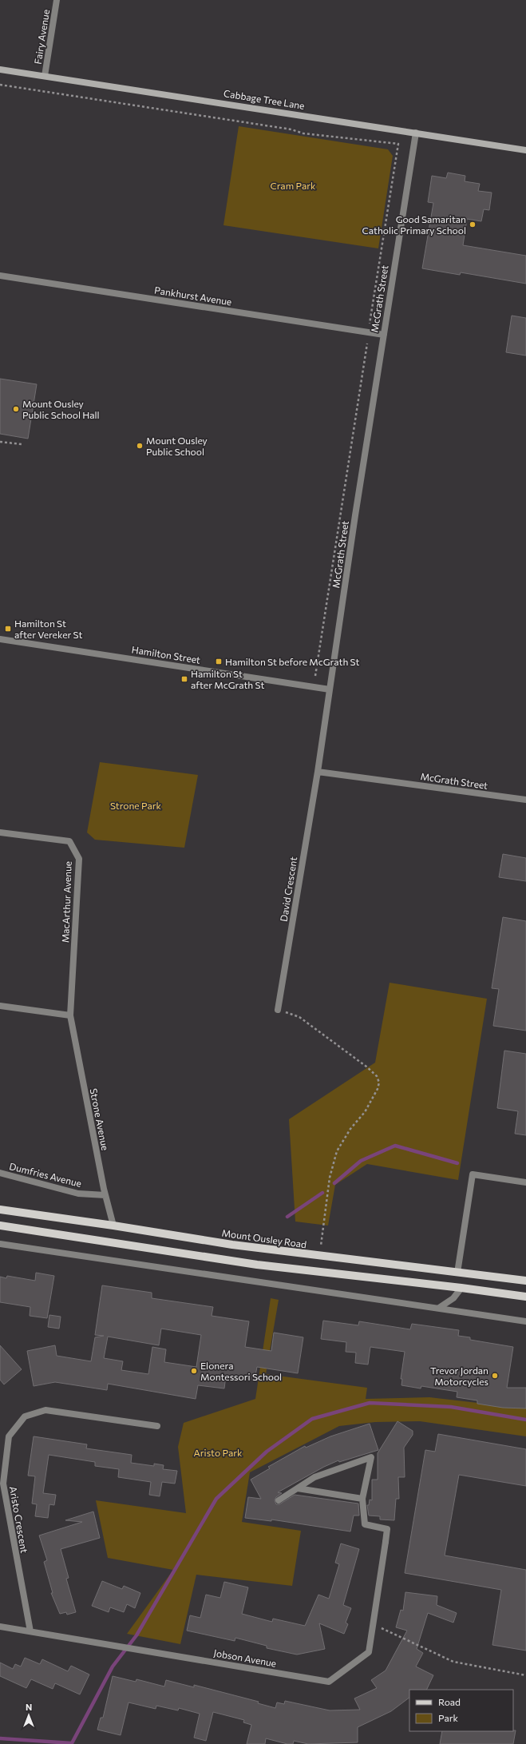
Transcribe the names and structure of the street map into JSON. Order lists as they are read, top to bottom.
{
  "streets": {
    "main road": ["Cabbage Tree Lane", "Mount Ousley Road"],
    "street": [
      "Fairy Avenue",
      "Pankhurst Avenue",
      "McGrath Street",
      "Hamilton Street",
      "David Crescent",
      "MacArthur Avenue",
      "Strone Avenue",
      "Dumfries Avenue",
      "Aristo Crescent",
      "Jobson Avenue"
    ]
  },
  "crossings": [
    ["Fairy Avenue", "Cabbage Tree Lane"],
    ["Cabbage Tree Lane", "McGrath Street"],
    ["Pankhurst Avenue", "McGrath Street"],
    ["McGrath Street", "Hamilton Street"],
    ["McGrath Street", "David Crescent"],
    ["MacArthur Avenue", "Strone Avenue"],
    ["Strone Avenue", "Dumfries Avenue"],
    ["Strone Avenue", "Mount Ousley Road"],
    ["Aristo Crescent", "Jobson Avenue"]
  ],
  "parks": ["Cram Park", "Strone Park", "Aristo Park"],
  "places": {
    "other": [
      "Good Samaritan Catholic Primary School",
      "Mount Ousley Public School Hall",
      "Mount Ousley Public School",
      "Elonera Montessori School",
      "Trevor Jordan Motorcycles"
    ],
    "transit": ["Hamilton St after Vereker St", "Hamilton St before McGrath St", "Hamilton St after McGrath St"]
  },
  "legend": ["Road", "Park"],
  "north": "top"
}
